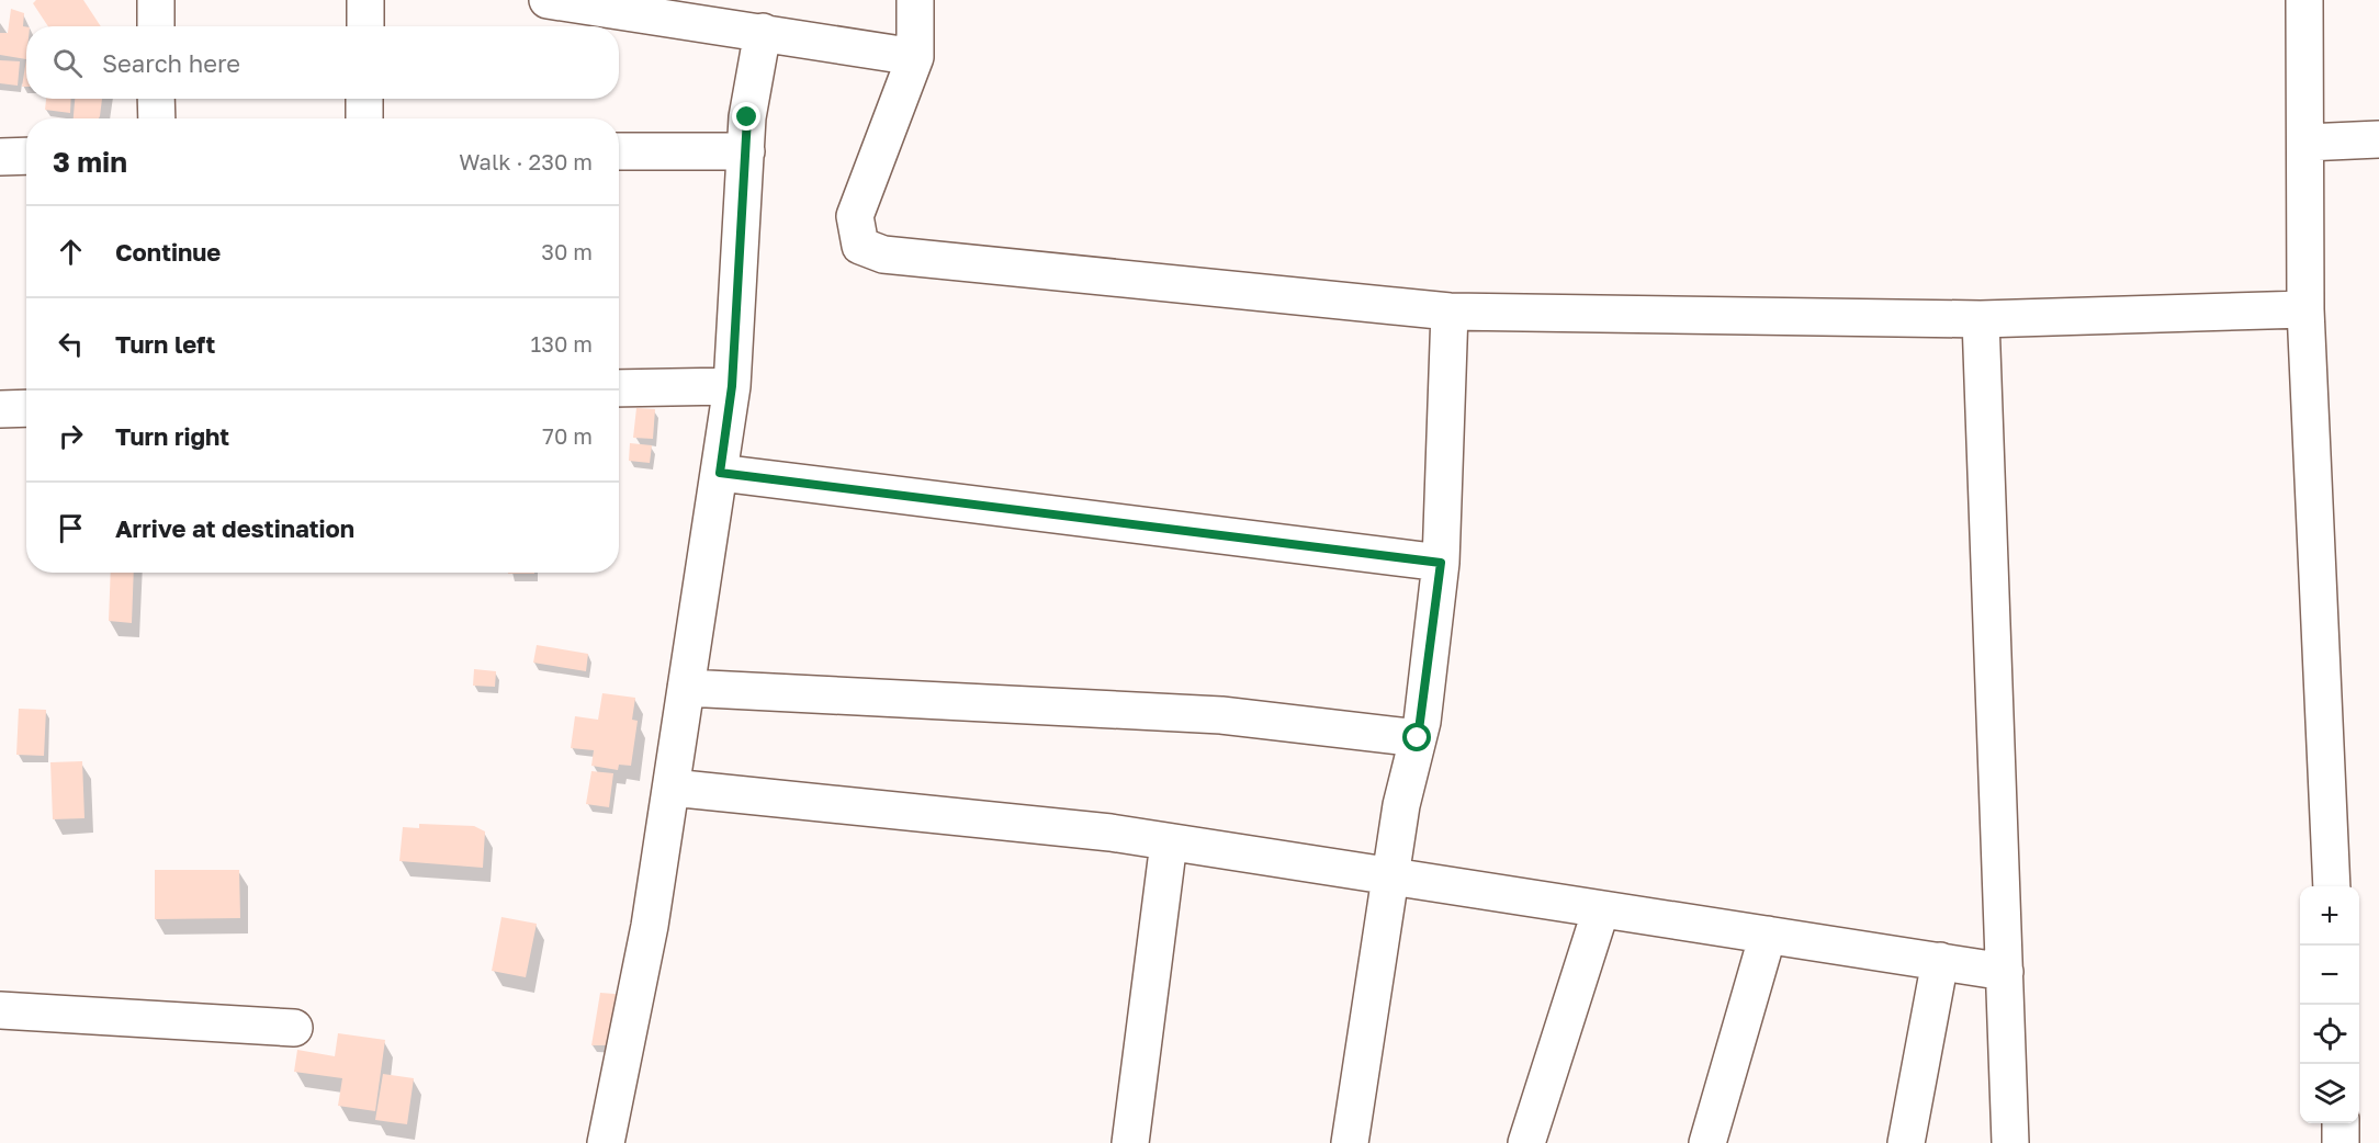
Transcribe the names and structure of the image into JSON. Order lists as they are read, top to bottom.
{
  "page": {
    "search": "Search here",
    "heading": ["3 min", "Walk · 230 m"],
    "list": [
      ["Continue", "30 m"],
      ["Turn left", "130 m"],
      ["Turn right", "70 m"],
      "Arrive at destination"
    ],
    "map_buttons": ["+", "−"]
  }
}
